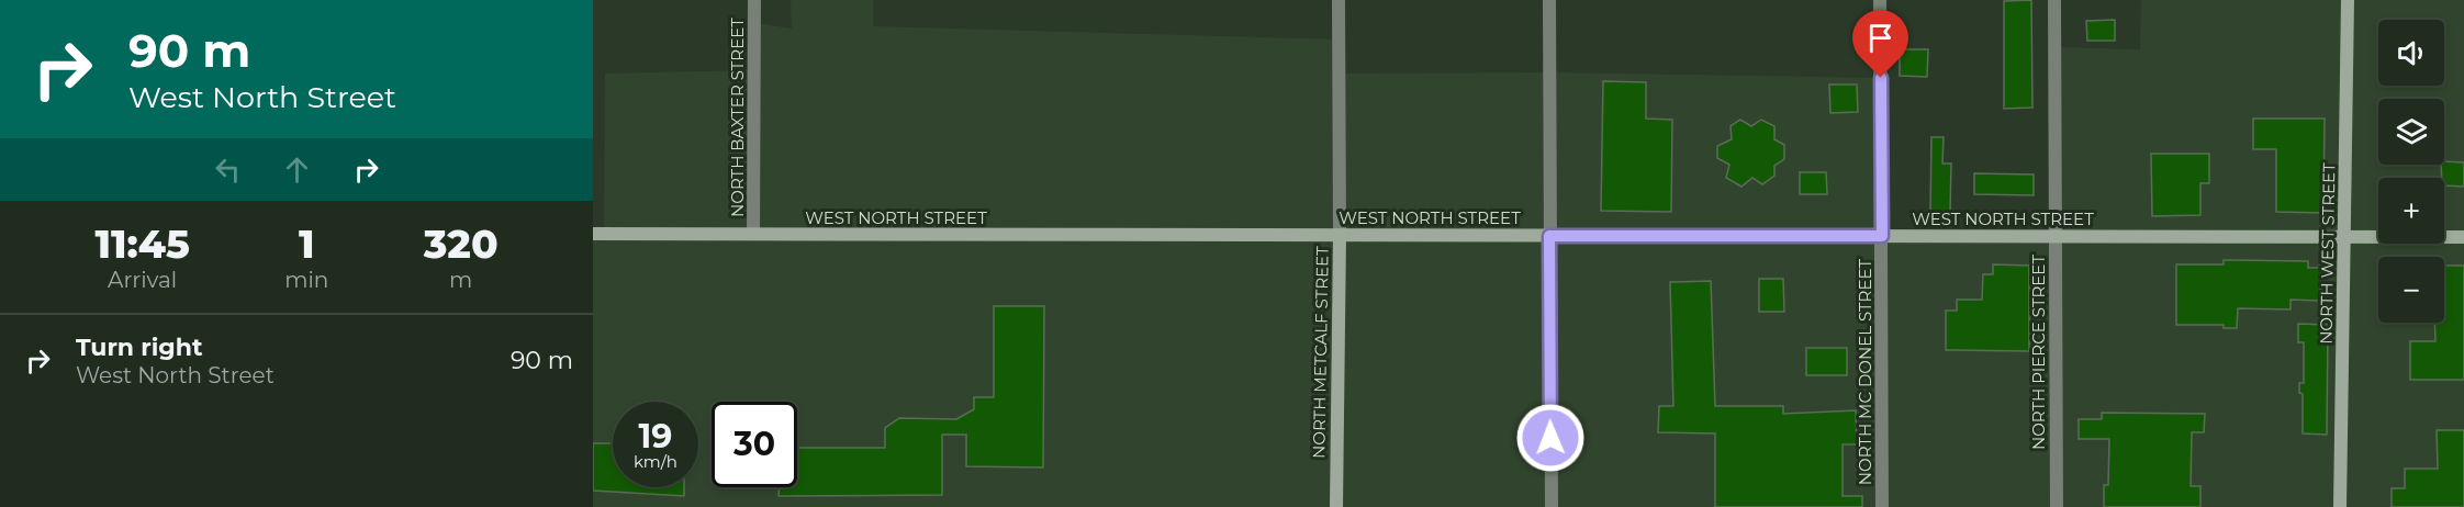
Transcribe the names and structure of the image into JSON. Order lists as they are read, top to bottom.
{
  "streets": {
    "main road": ["WEST NORTH STREET", "NORTH WEST STREET", "NORTH METCALF STREET"],
    "street": ["NORTH BAXTER STREET", "NORTH PIERCE STREET", "NORTH MC DONEL STREET"]
  },
  "crossings": [
    ["NORTH BAXTER STREET", "WEST NORTH STREET"],
    ["WEST NORTH STREET", "NORTH WEST STREET"],
    ["WEST NORTH STREET", "NORTH METCALF STREET"],
    ["WEST NORTH STREET", "NORTH PIERCE STREET"],
    ["WEST NORTH STREET", "NORTH MC DONEL STREET"]
  ],
  "page": {
    "turn": ["90 m", "West North Street"],
    "map_buttons": ["+", "−"],
    "eta": [
      "11:45",
      "Arrival",
      "1",
      "min",
      "320",
      "m"
    ],
    "list": [
      {
        "name": "Turn right",
        "note": "West North Street",
        "value": "90 m"
      }
    ],
    "speed": "19 km/h",
    "limit": "30"
  }
}
